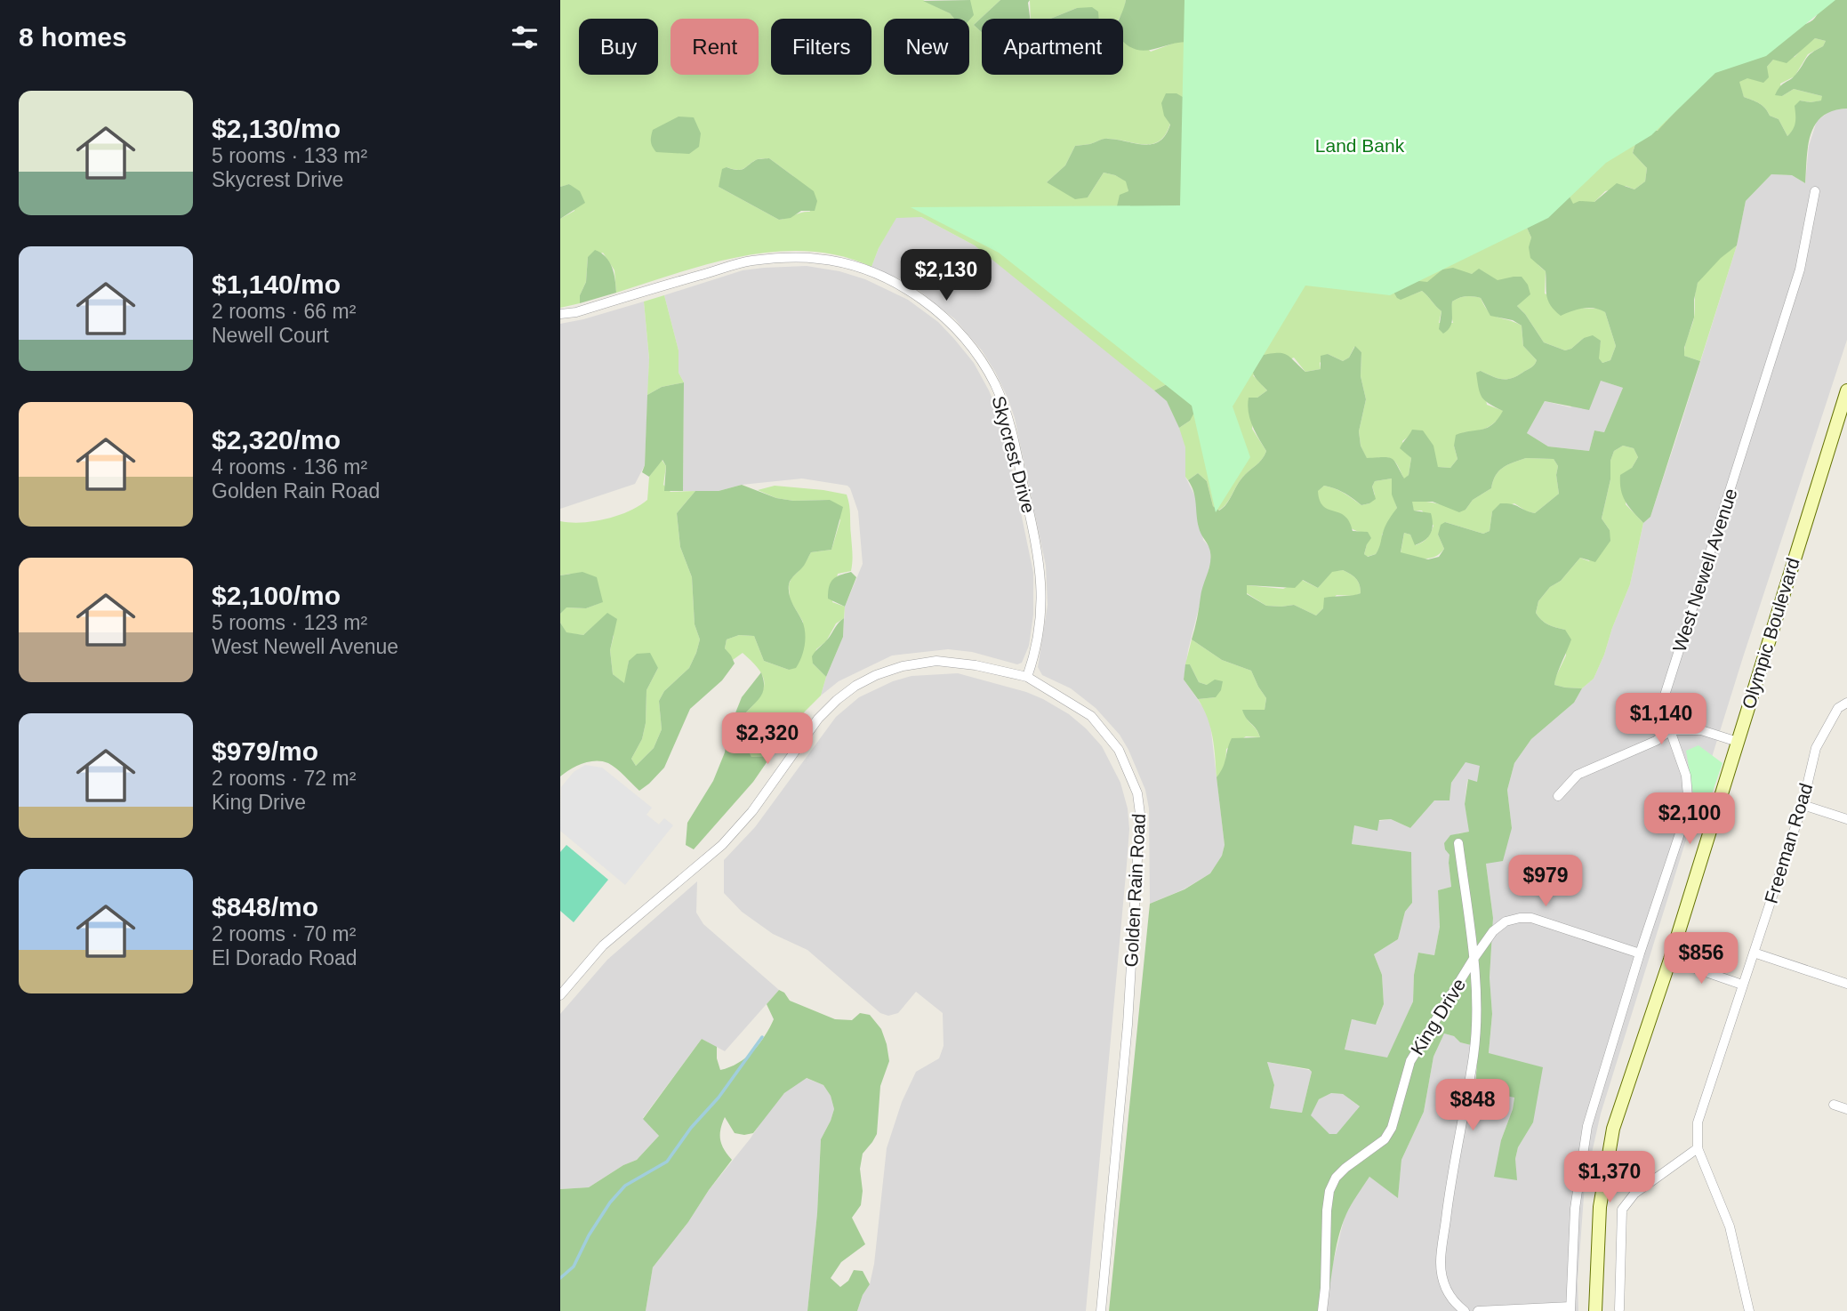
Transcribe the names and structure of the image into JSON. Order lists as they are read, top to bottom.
{
  "streets": {
    "main road": ["Olympic Boulevard"],
    "street": [
      "Skycrest Drive",
      "West Newell Avenue",
      "Freeman Road",
      "Golden Rain Road",
      "King Drive"
    ]
  },
  "crossings": [
    ["Skycrest Drive", "Golden Rain Road"],
    ["West Newell Avenue", "King Drive"]
  ],
  "parks": ["Land Bank"],
  "page": {
    "heading": "8 homes",
    "chip": [
      "Buy",
      "Rent",
      "Filters",
      "New",
      "Apartment"
    ],
    "list": [
      {
        "name": "$2,130/mo",
        "note": "5 rooms · 133 m² · Skycrest Drive"
      },
      {
        "name": "$1,140/mo",
        "note": "2 rooms · 66 m² · Newell Court"
      },
      {
        "name": "$2,320/mo",
        "note": "4 rooms · 136 m² · Golden Rain Road"
      },
      {
        "name": "$2,100/mo",
        "note": "5 rooms · 123 m² · West Newell Avenue"
      },
      {
        "name": "$979/mo",
        "note": "2 rooms · 72 m² · King Drive"
      },
      {
        "name": "$848/mo",
        "note": "2 rooms · 70 m² · El Dorado Road"
      }
    ],
    "price": [
      "$2,130",
      "$1,140",
      "$2,320",
      "$2,100",
      "$979",
      "$856",
      "$848",
      "$1,370"
    ]
  }
}
